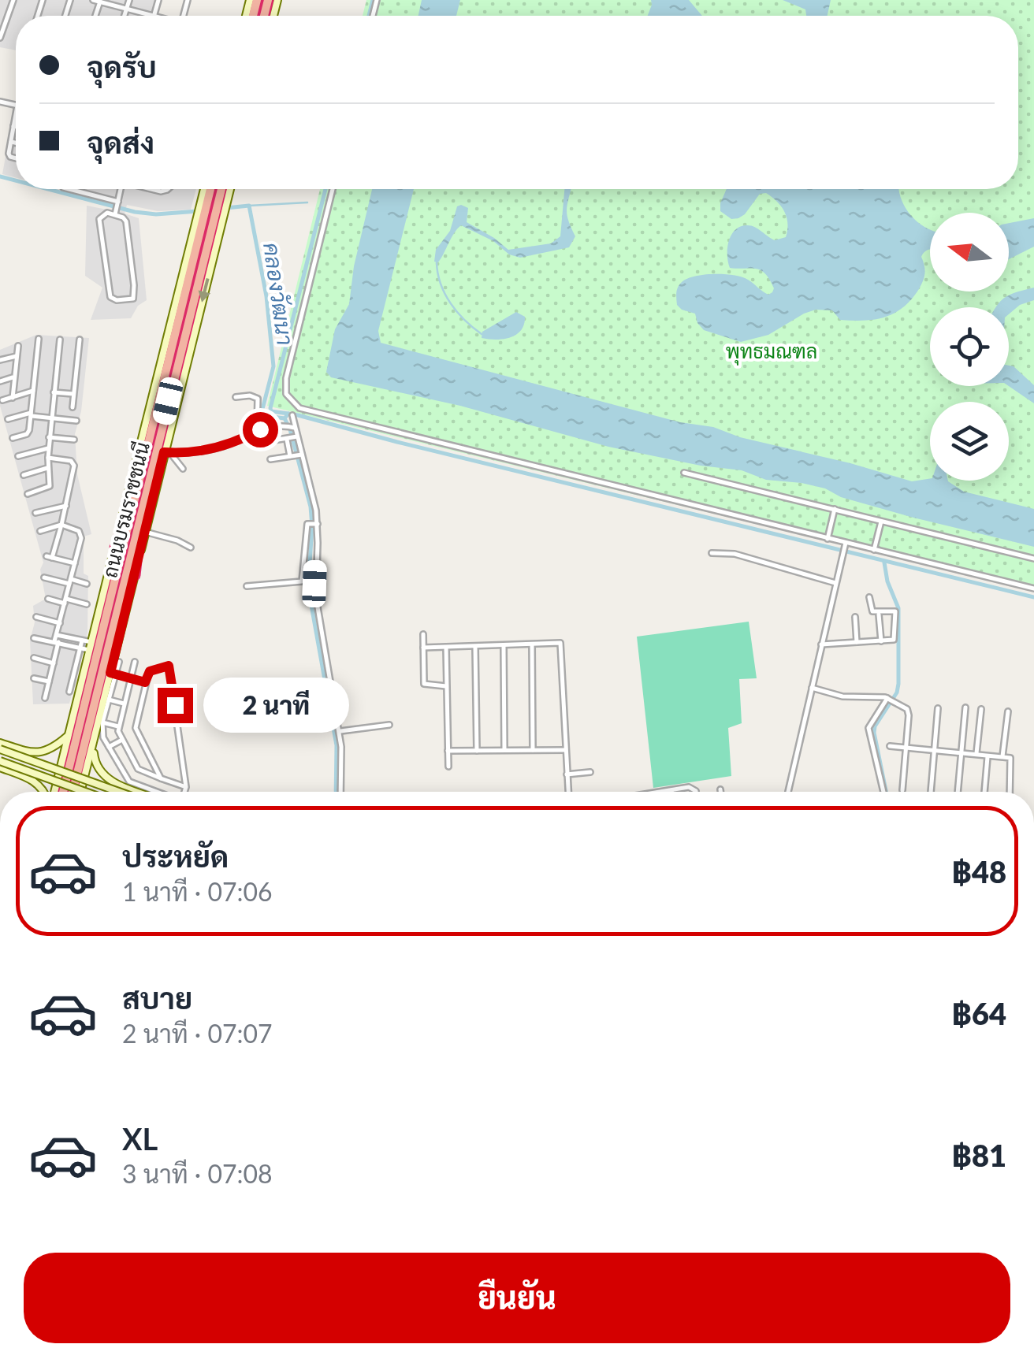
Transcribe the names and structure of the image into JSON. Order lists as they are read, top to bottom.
{
  "streets": {
    "highway": ["ถนนบรมราชชนนี"]
  },
  "water": ["คลองวัฒนา"],
  "parks": ["พุทธมณฑล"],
  "north": "left",
  "page": {
    "banner": ["จุดรับ", "จุดส่ง"],
    "bubble": "2 นาที",
    "list": [
      {
        "name": "ประหยัด",
        "note": "1 นาที · 07:06",
        "value": "฿48"
      },
      {
        "name": "สบาย",
        "note": "2 นาที · 07:07",
        "value": "฿64"
      },
      {
        "name": "XL",
        "note": "3 นาที · 07:08",
        "value": "฿81"
      }
    ],
    "buttons": "ยืนยัน"
  }
}
